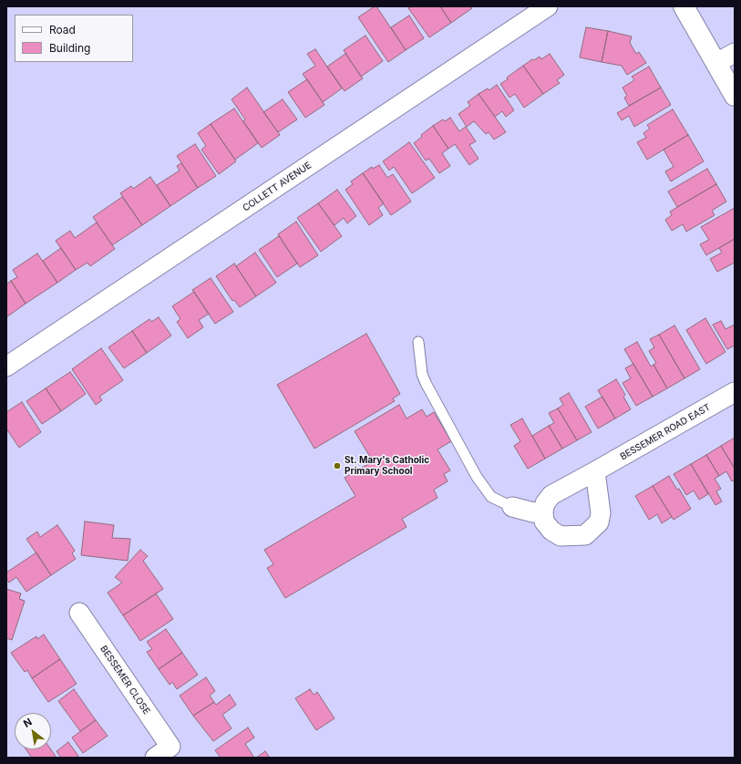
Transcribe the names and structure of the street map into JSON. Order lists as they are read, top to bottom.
{
  "streets": {
    "street": ["COLLETT AVENUE", "BESSEMER ROAD EAST", "BESSEMER CLOSE"]
  },
  "places": ["St. Mary's Catholic Primary School"],
  "legend": ["Road", "Building"],
  "north": "top left"
}
